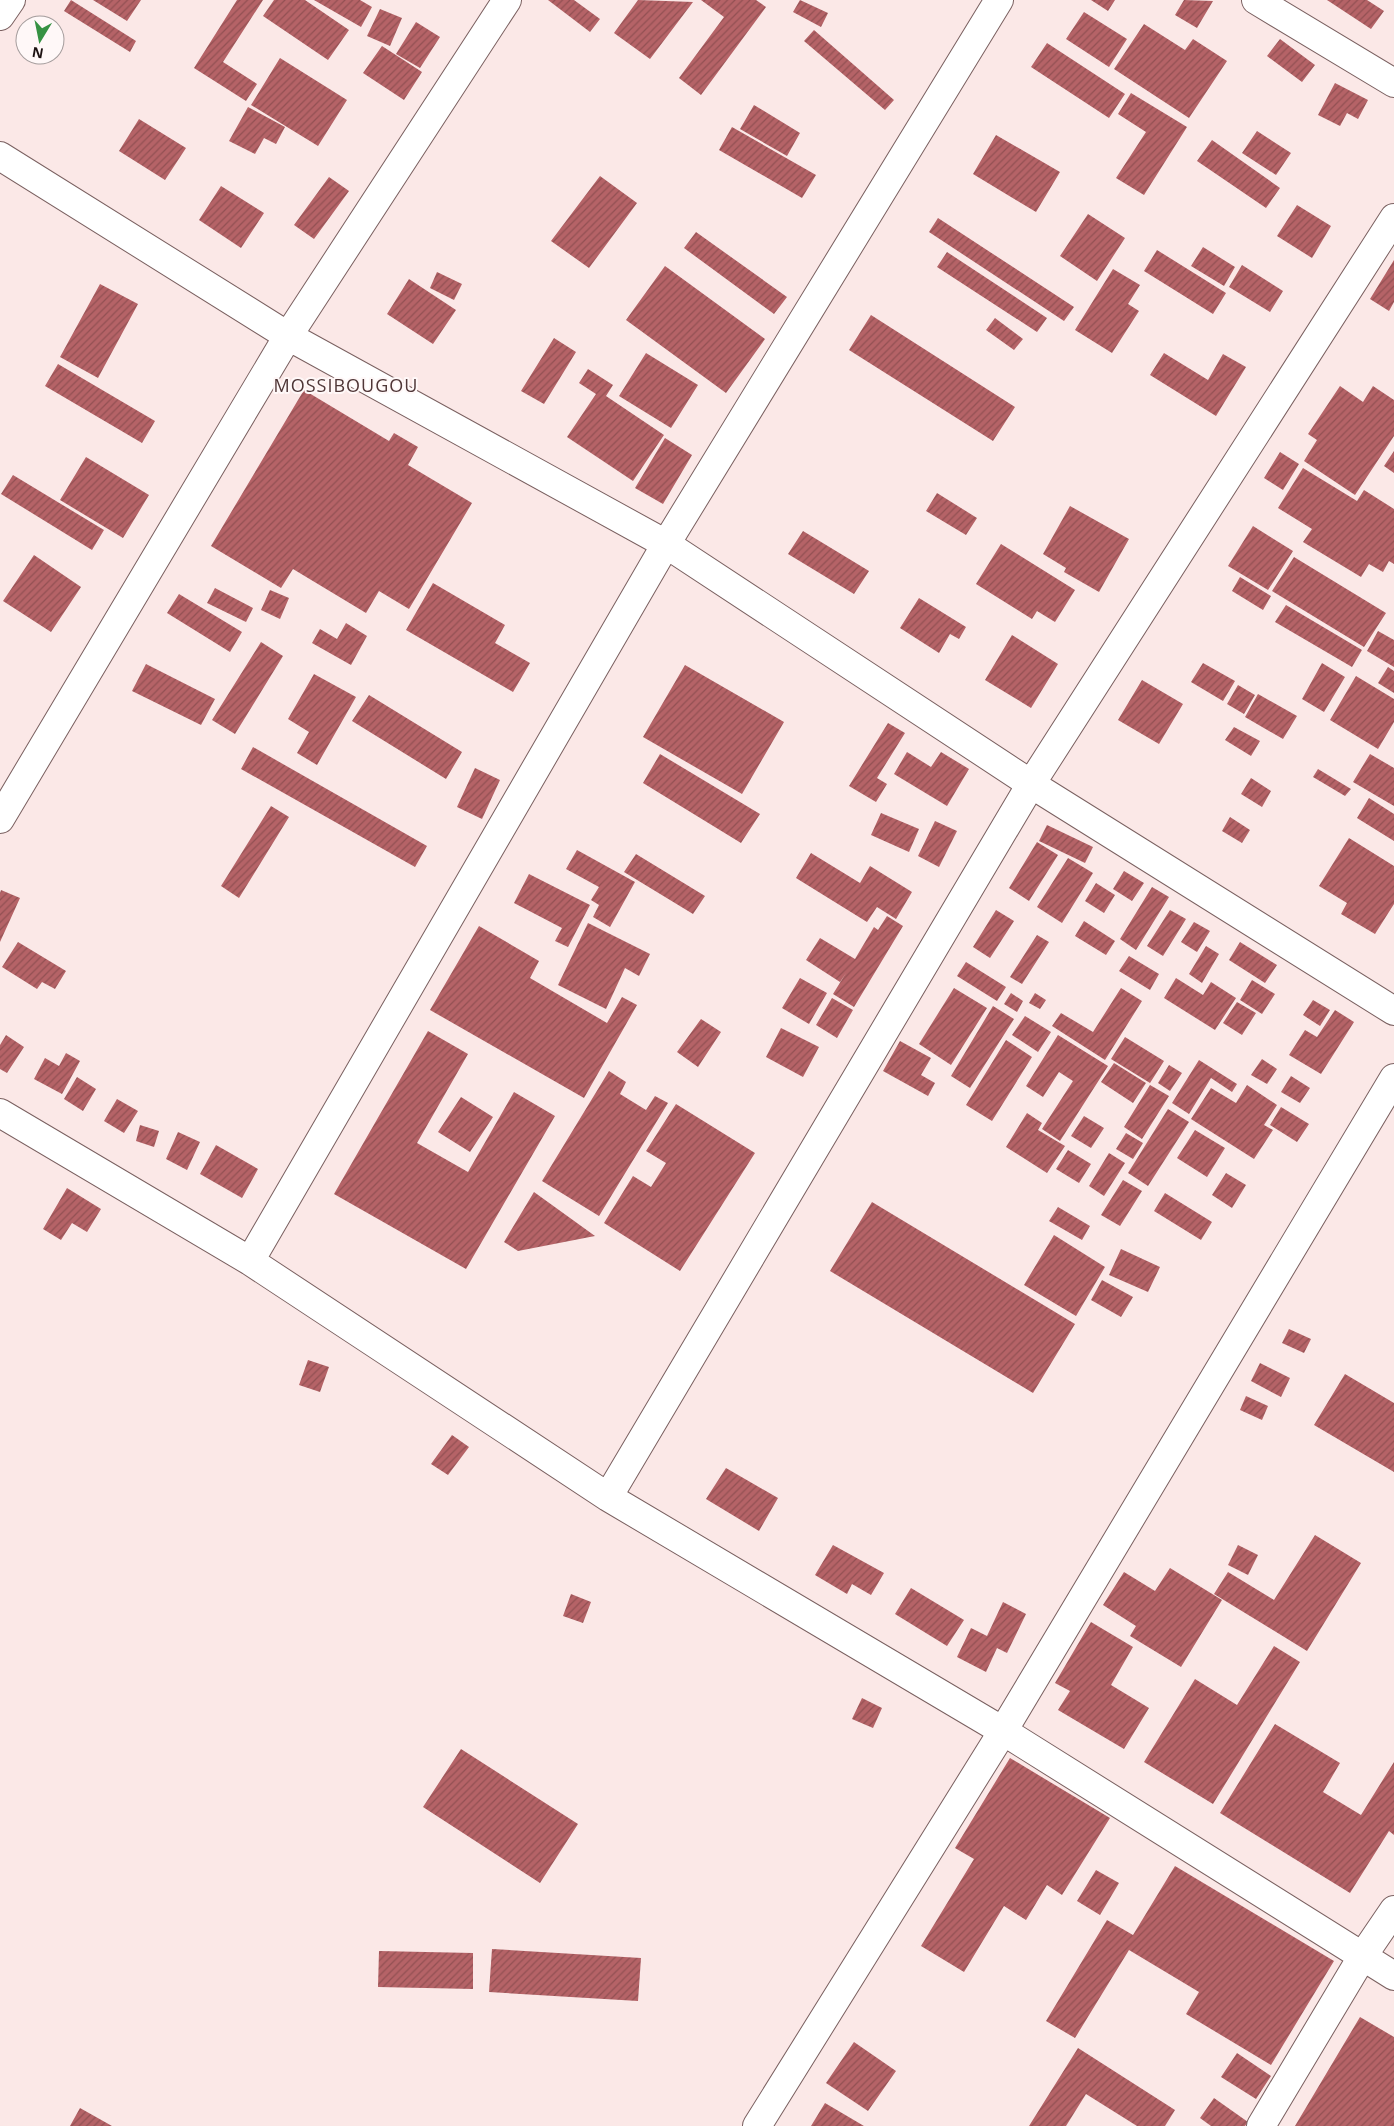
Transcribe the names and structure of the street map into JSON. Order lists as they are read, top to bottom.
{
  "districts": ["MOSSIBOUGOU"],
  "north": "bottom"
}
